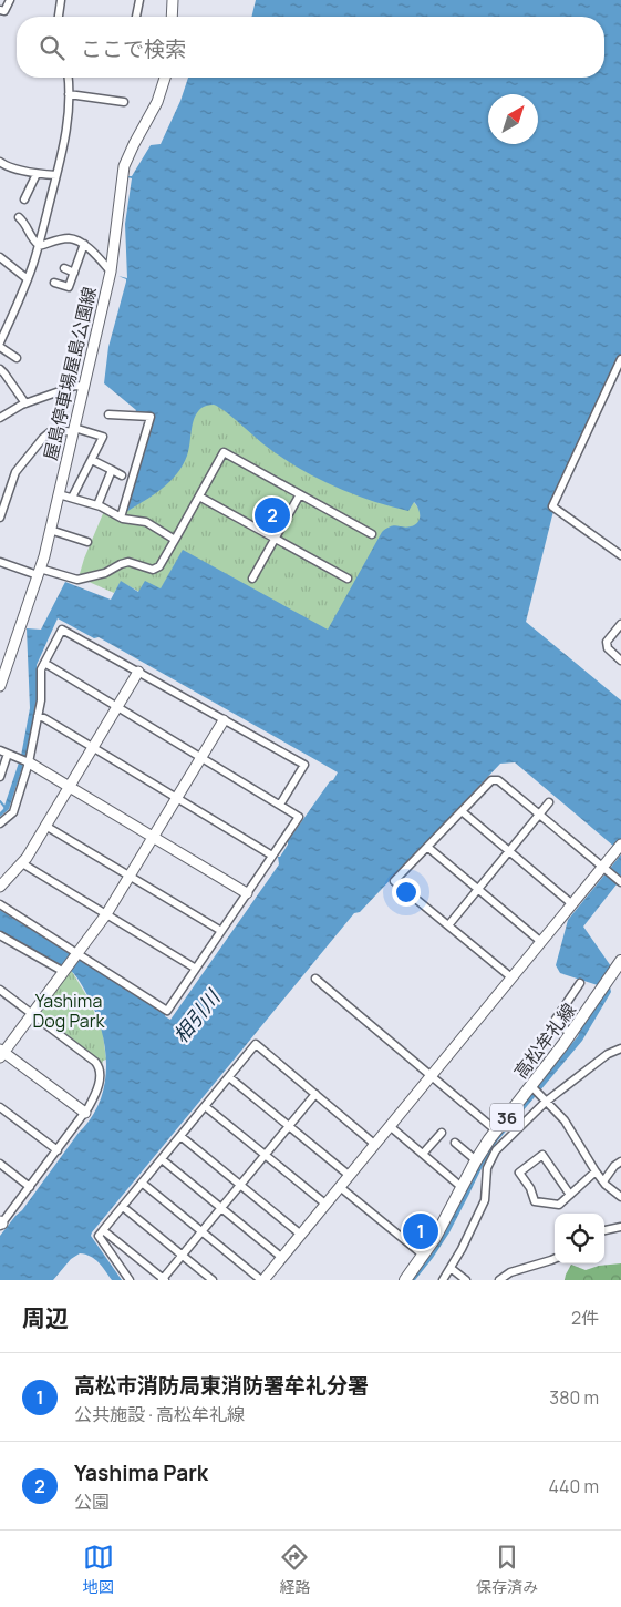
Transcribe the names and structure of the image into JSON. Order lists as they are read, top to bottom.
{
  "streets": {
    "main road": ["高松牟礼線", "36"],
    "street": ["屋島停車場屋島公園線"]
  },
  "water": ["相引川"],
  "parks": ["Yashima Dog Park"],
  "north": "top right",
  "page": {
    "search": "ここで検索",
    "pins": ["2", "1"],
    "heading": ["周辺", "2件"],
    "list": [
      {
        "mark": "1",
        "name": "高松市消防局東消防署牟礼分署",
        "note": "公共施設 · 高松牟礼線",
        "value": "380 m"
      },
      {
        "mark": "2",
        "name": "Yashima Park",
        "note": "公園",
        "value": "440 m"
      }
    ],
    "nav": ["地図", "経路", "保存済み"]
  }
}
